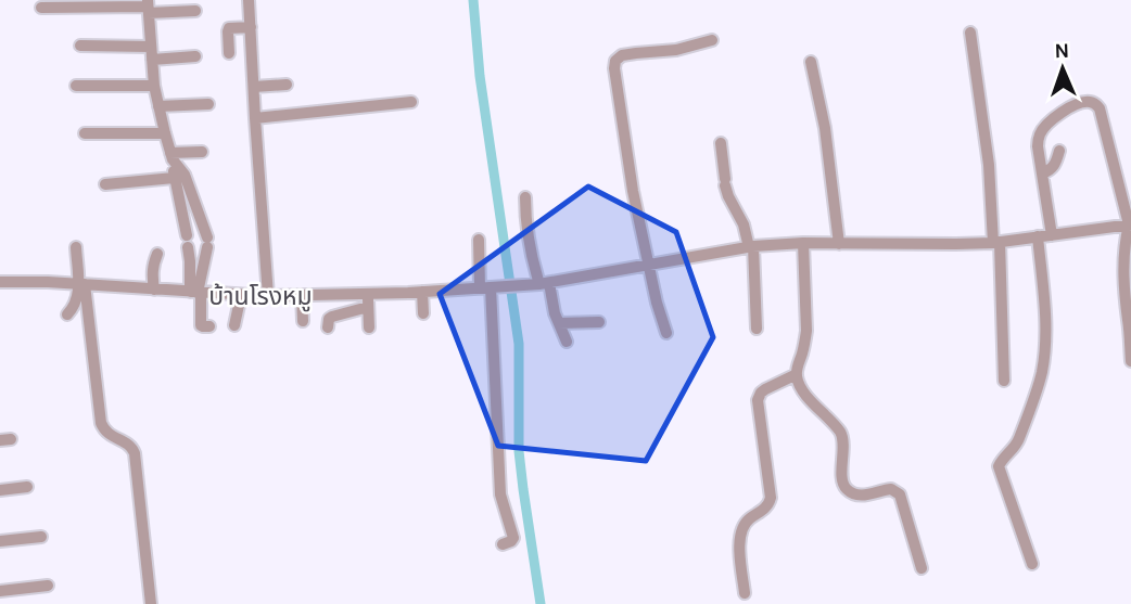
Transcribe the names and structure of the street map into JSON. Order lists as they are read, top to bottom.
{
  "districts": ["บ้านโรงหมู"],
  "north": "top"
}
